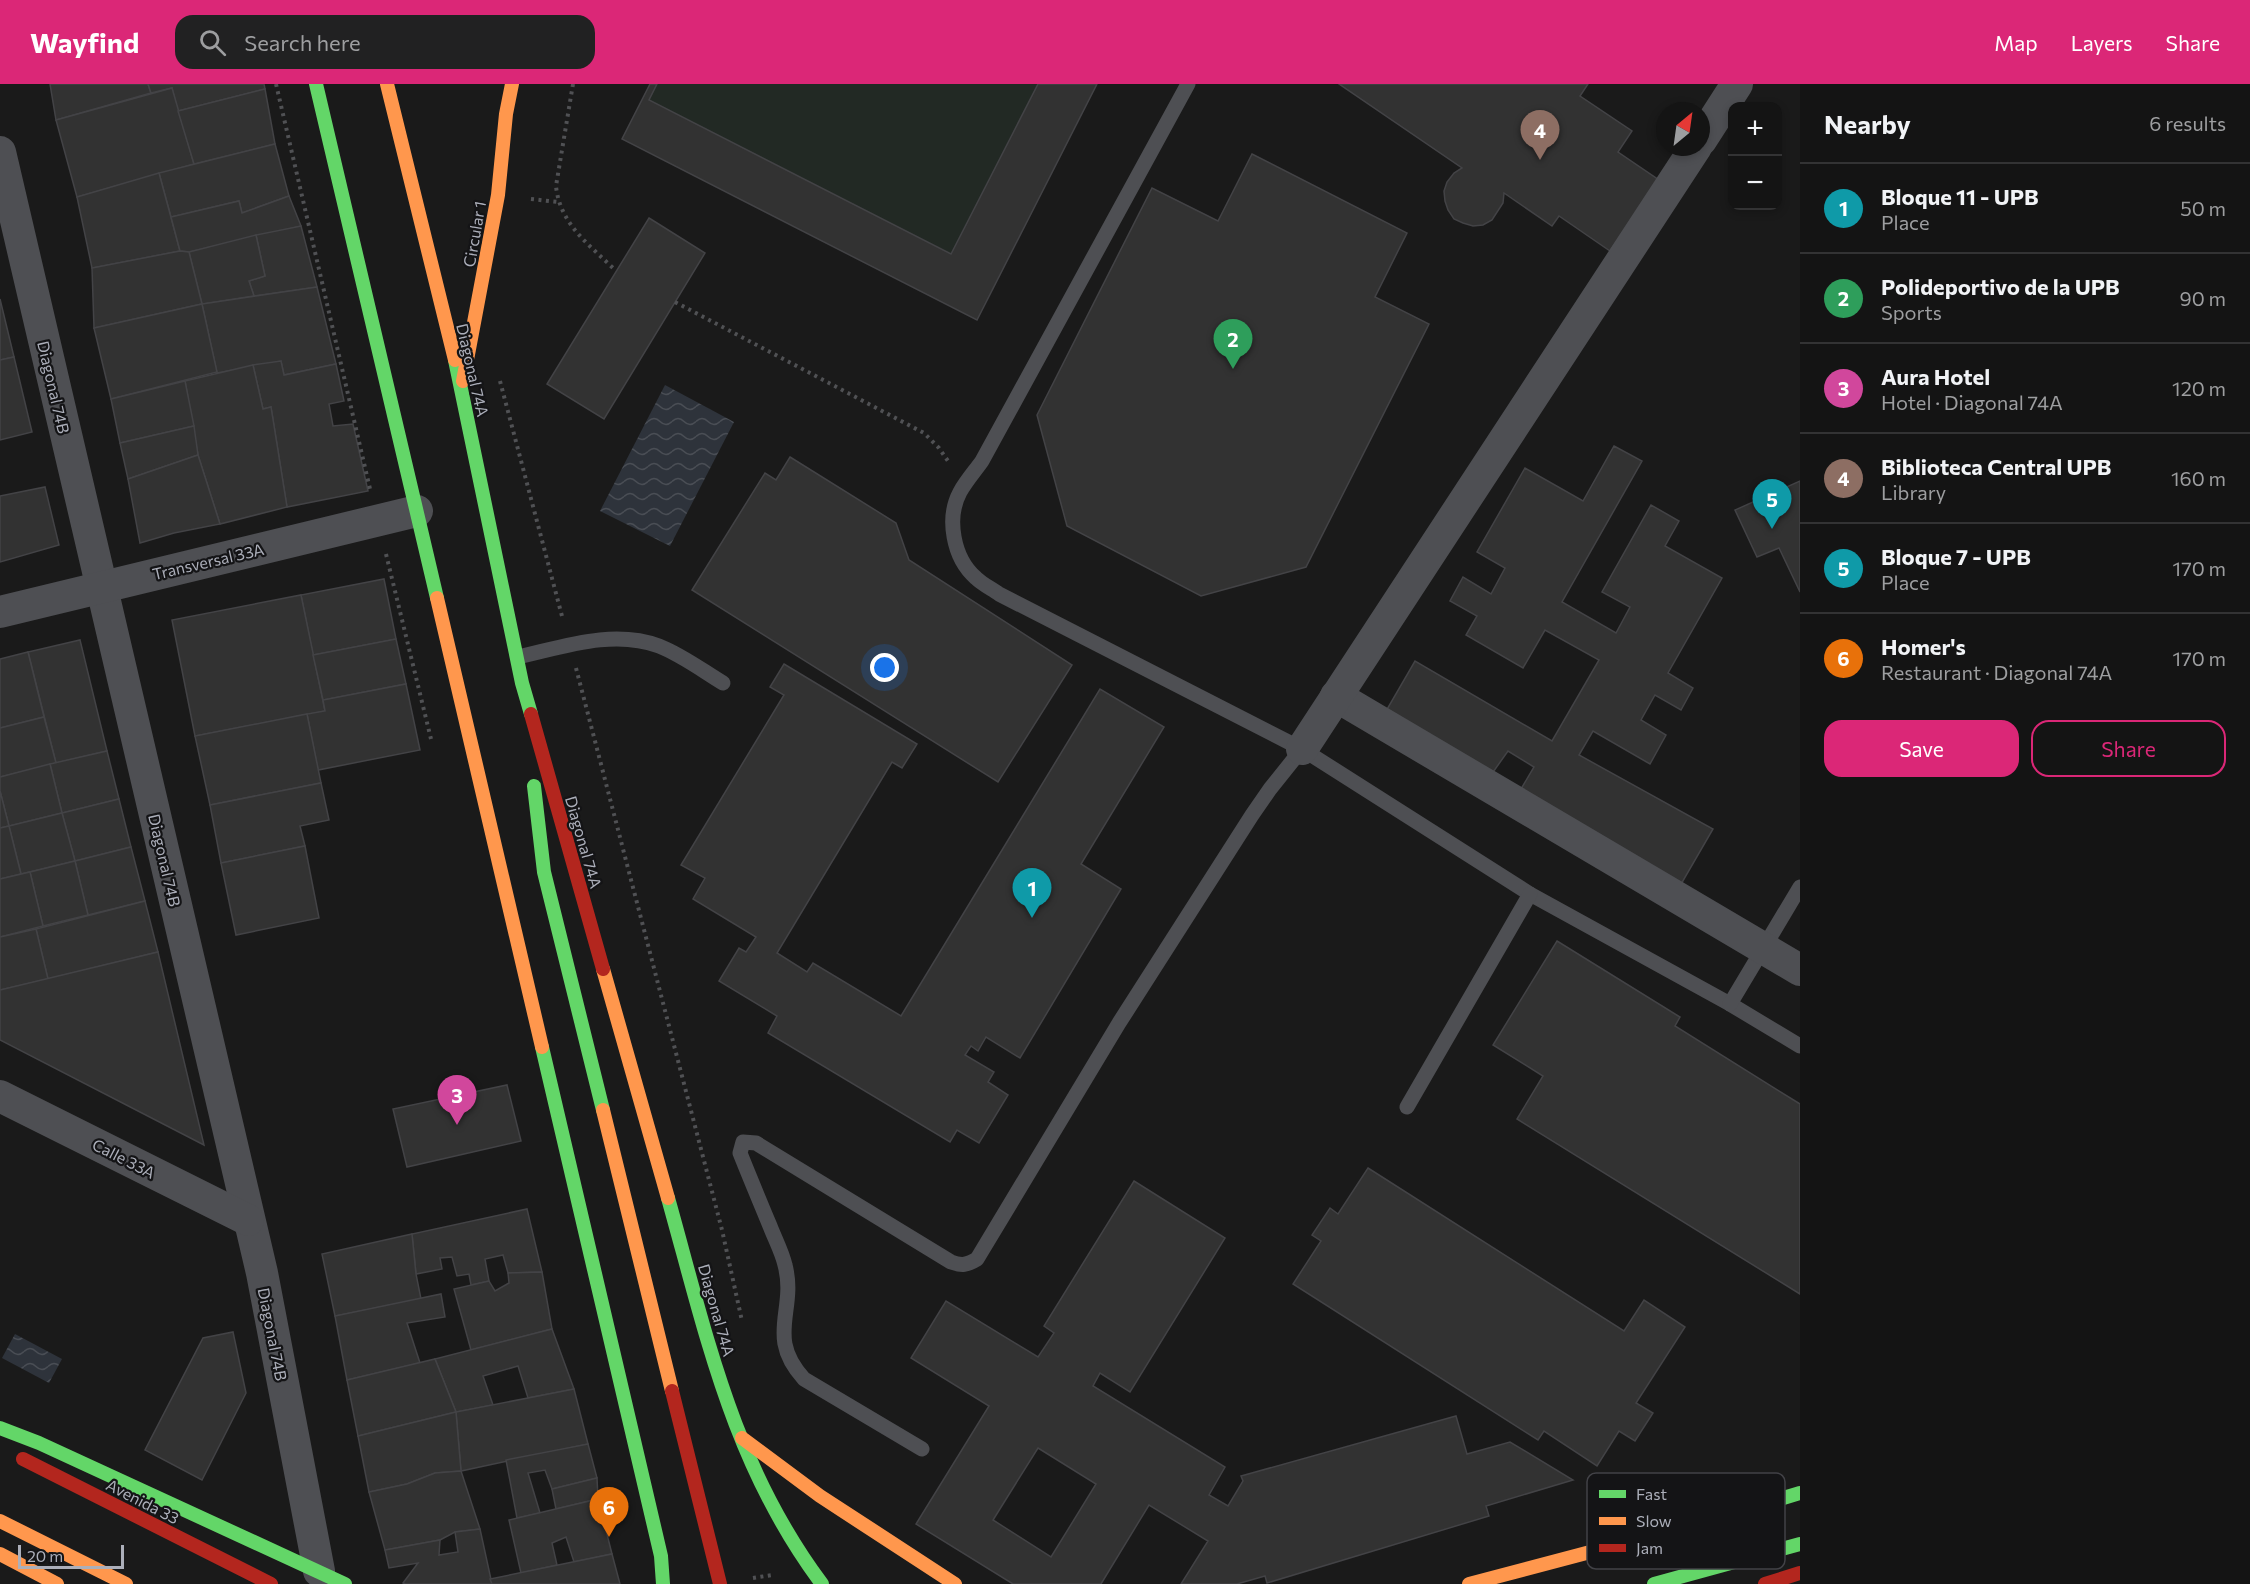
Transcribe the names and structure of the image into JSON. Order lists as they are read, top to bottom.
{
  "streets": {
    "main road": ["Circular 1", "Diagonal 74A", "Avenida 33"],
    "street": ["Diagonal 74B", "Transversal 33A", "Calle 33A"]
  },
  "crossings": [
    ["Circular 1", "Diagonal 74A"],
    ["Diagonal 74B", "Transversal 33A"],
    ["Diagonal 74B", "Calle 33A"]
  ],
  "legend": ["Fast", "Slow", "Jam"],
  "scale_bar": "20 m",
  "north": "top right",
  "page": {
    "header": "Wayfind",
    "search": "Search here",
    "nav": ["Map", "Layers", "Share"],
    "heading": ["Nearby", "6 results"],
    "map_buttons": ["+", "−"],
    "pins": [
      "4",
      "2",
      "5",
      "1",
      "3",
      "6"
    ],
    "list": [
      {
        "mark": "1",
        "name": "Bloque 11 - UPB",
        "note": "Place",
        "value": "50 m"
      },
      {
        "mark": "2",
        "name": "Polideportivo de la UPB",
        "note": "Sports",
        "value": "90 m"
      },
      {
        "mark": "3",
        "name": "Aura Hotel",
        "note": "Hotel · Diagonal 74A",
        "value": "120 m"
      },
      {
        "mark": "4",
        "name": "Biblioteca Central UPB",
        "note": "Library",
        "value": "160 m"
      },
      {
        "mark": "5",
        "name": "Bloque 7 - UPB",
        "note": "Place",
        "value": "170 m"
      },
      {
        "mark": "6",
        "name": "Homer's",
        "note": "Restaurant · Diagonal 74A",
        "value": "170 m"
      }
    ],
    "buttons": ["Save", "Share"],
    "scale": "20 m"
  }
}
